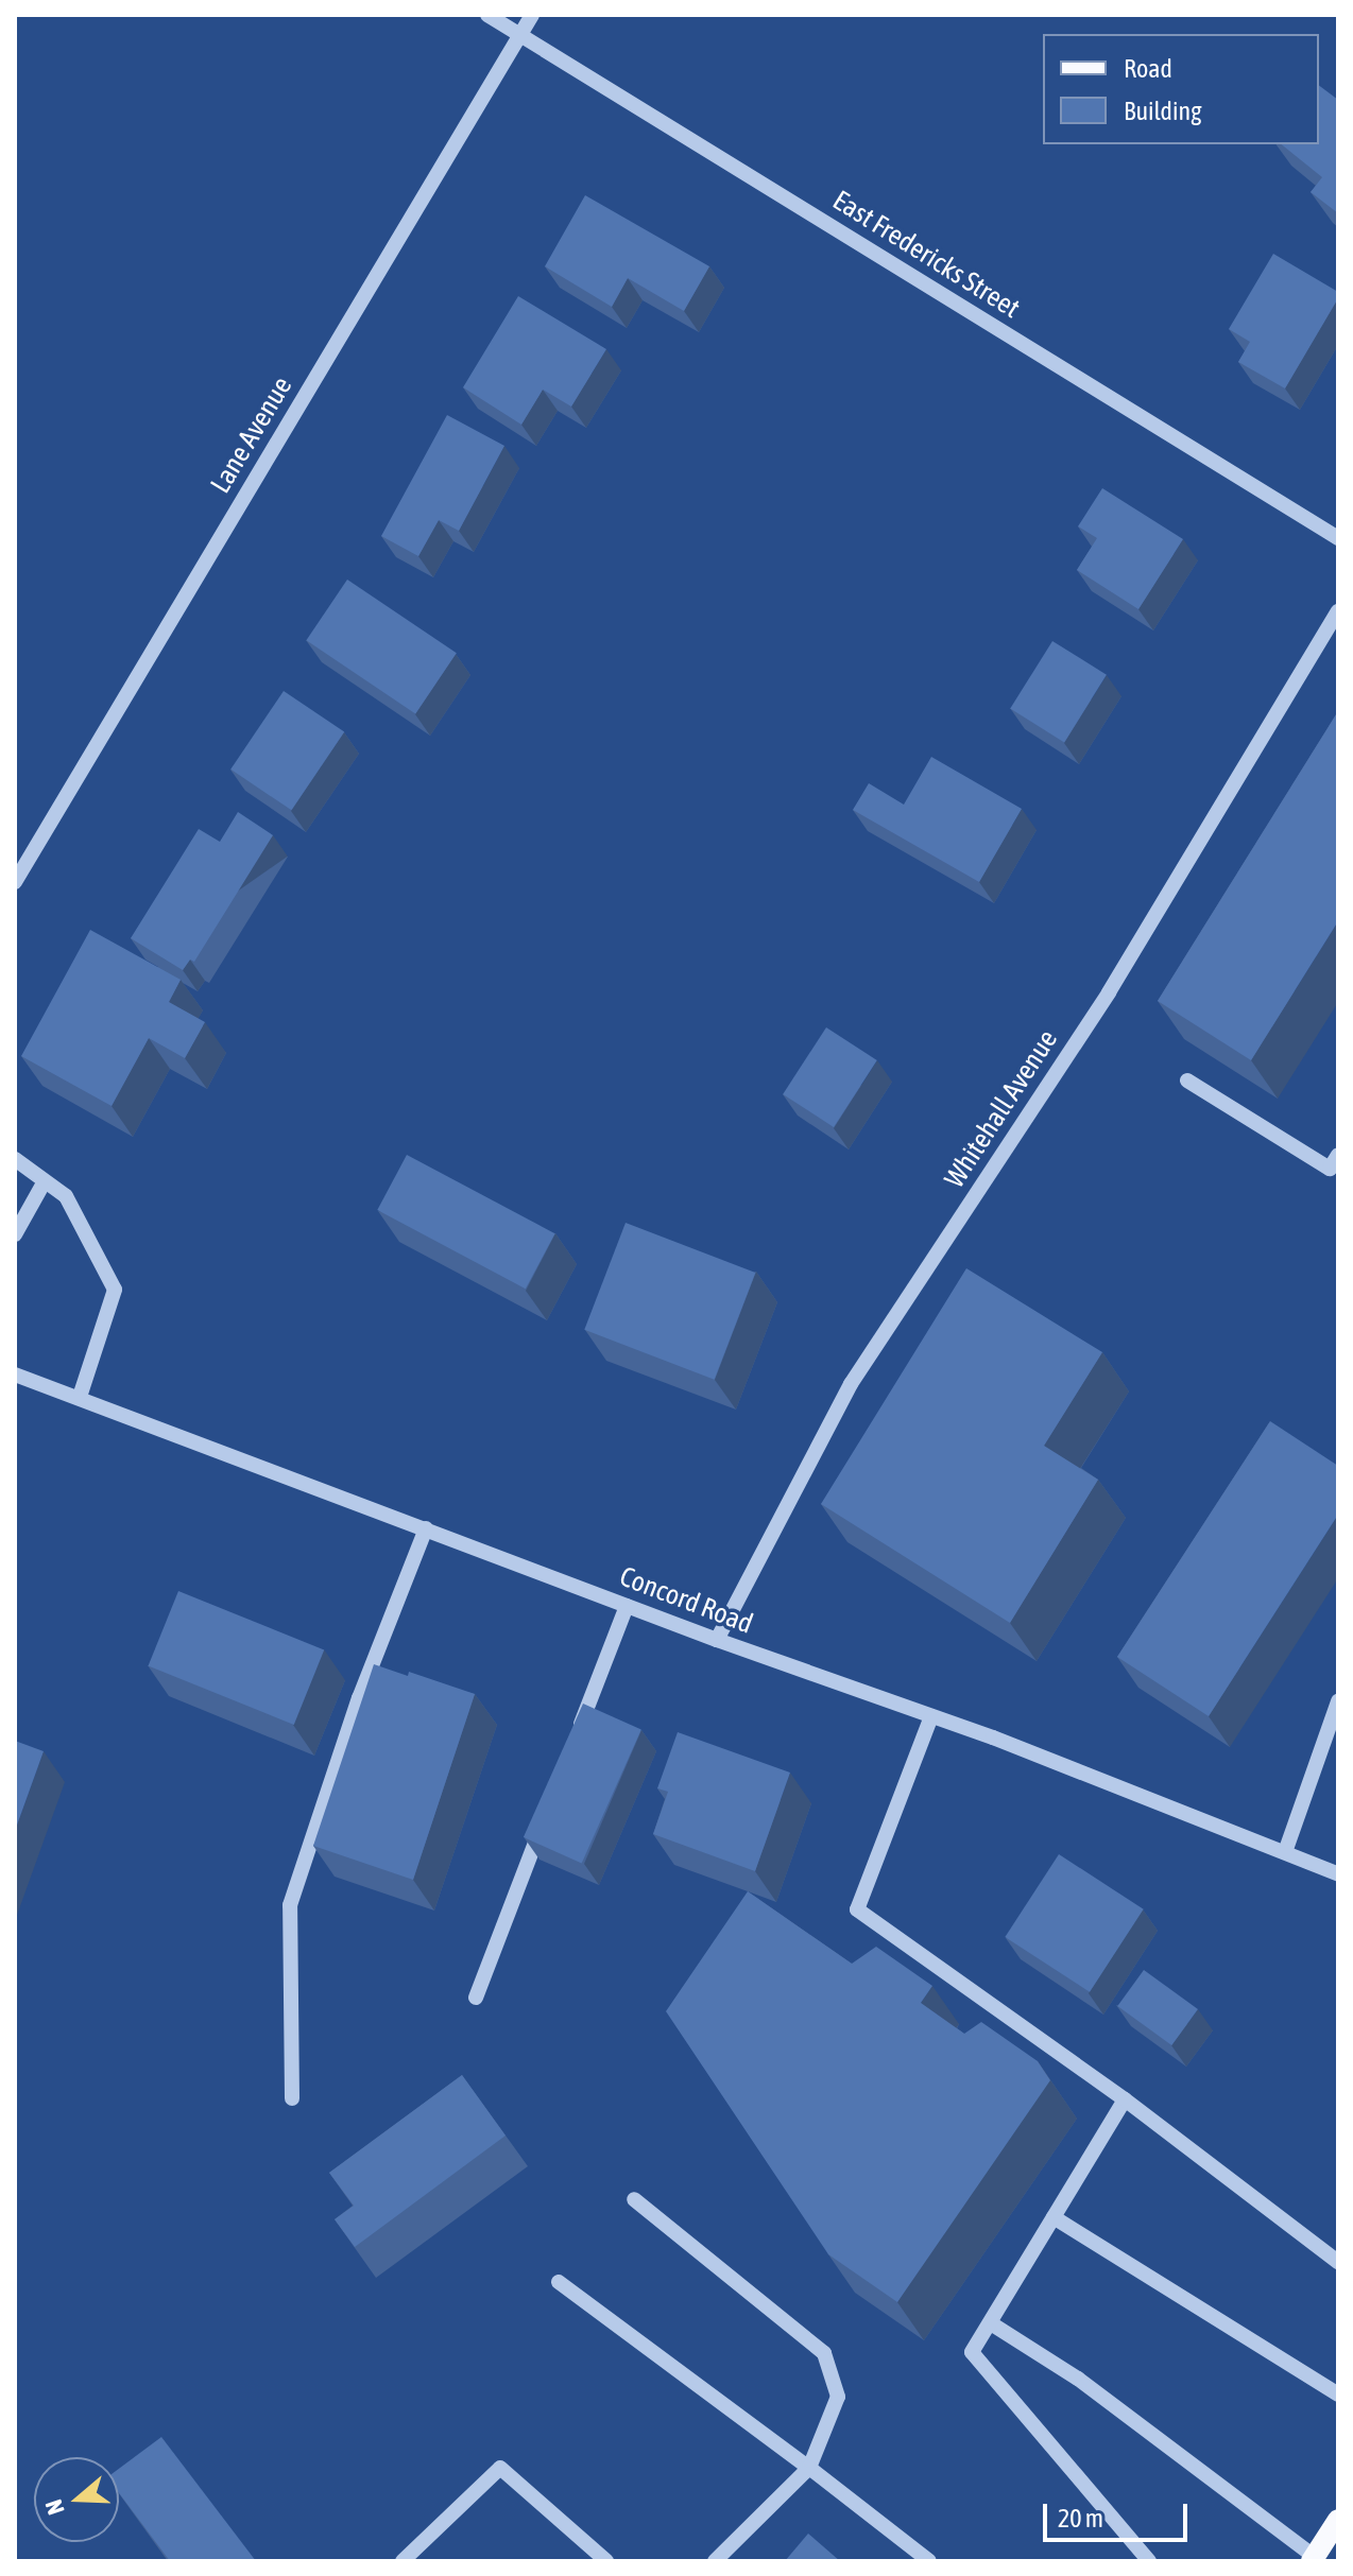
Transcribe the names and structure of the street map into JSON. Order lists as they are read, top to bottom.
{
  "streets": {
    "street": [
      "East Fredericks Street",
      "Lane Avenue",
      "Whitehall Avenue",
      "Concord Road"
    ]
  },
  "crossings": [
    ["East Fredericks Street", "Lane Avenue"],
    ["Whitehall Avenue", "Concord Road"]
  ],
  "legend": ["Road", "Building"],
  "scale_bar": "20 m",
  "north": "left"
}
